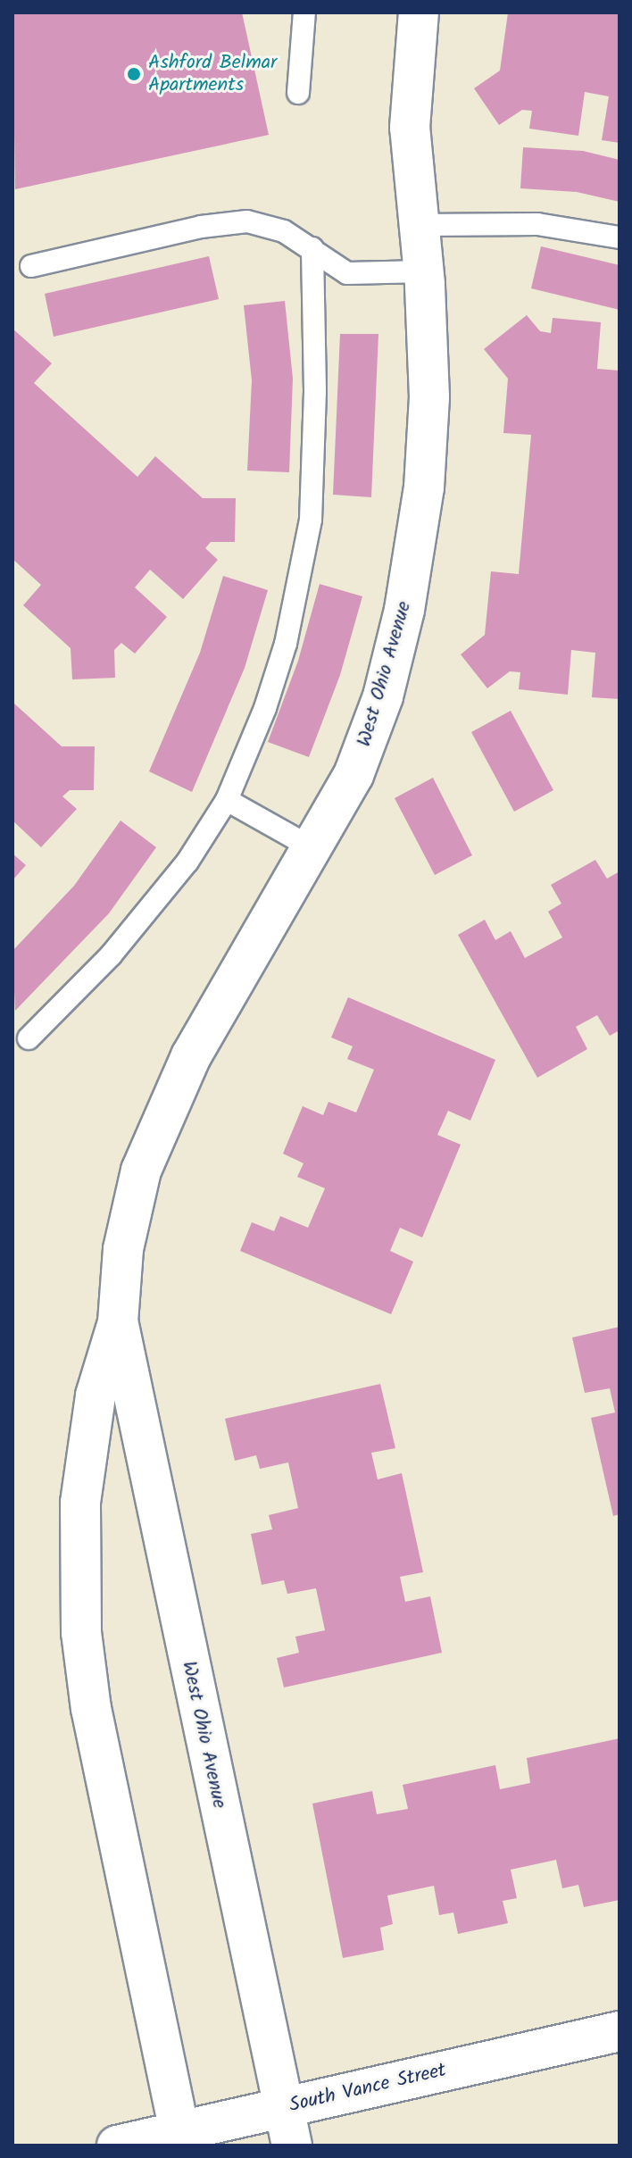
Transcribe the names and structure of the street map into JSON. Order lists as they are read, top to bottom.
{
  "streets": {
    "street": ["West Ohio Avenue", "South Vance Street"]
  },
  "crossings": [
    ["West Ohio Avenue", "South Vance Street"]
  ],
  "places": ["Ashford Belmar Apartments"]
}
